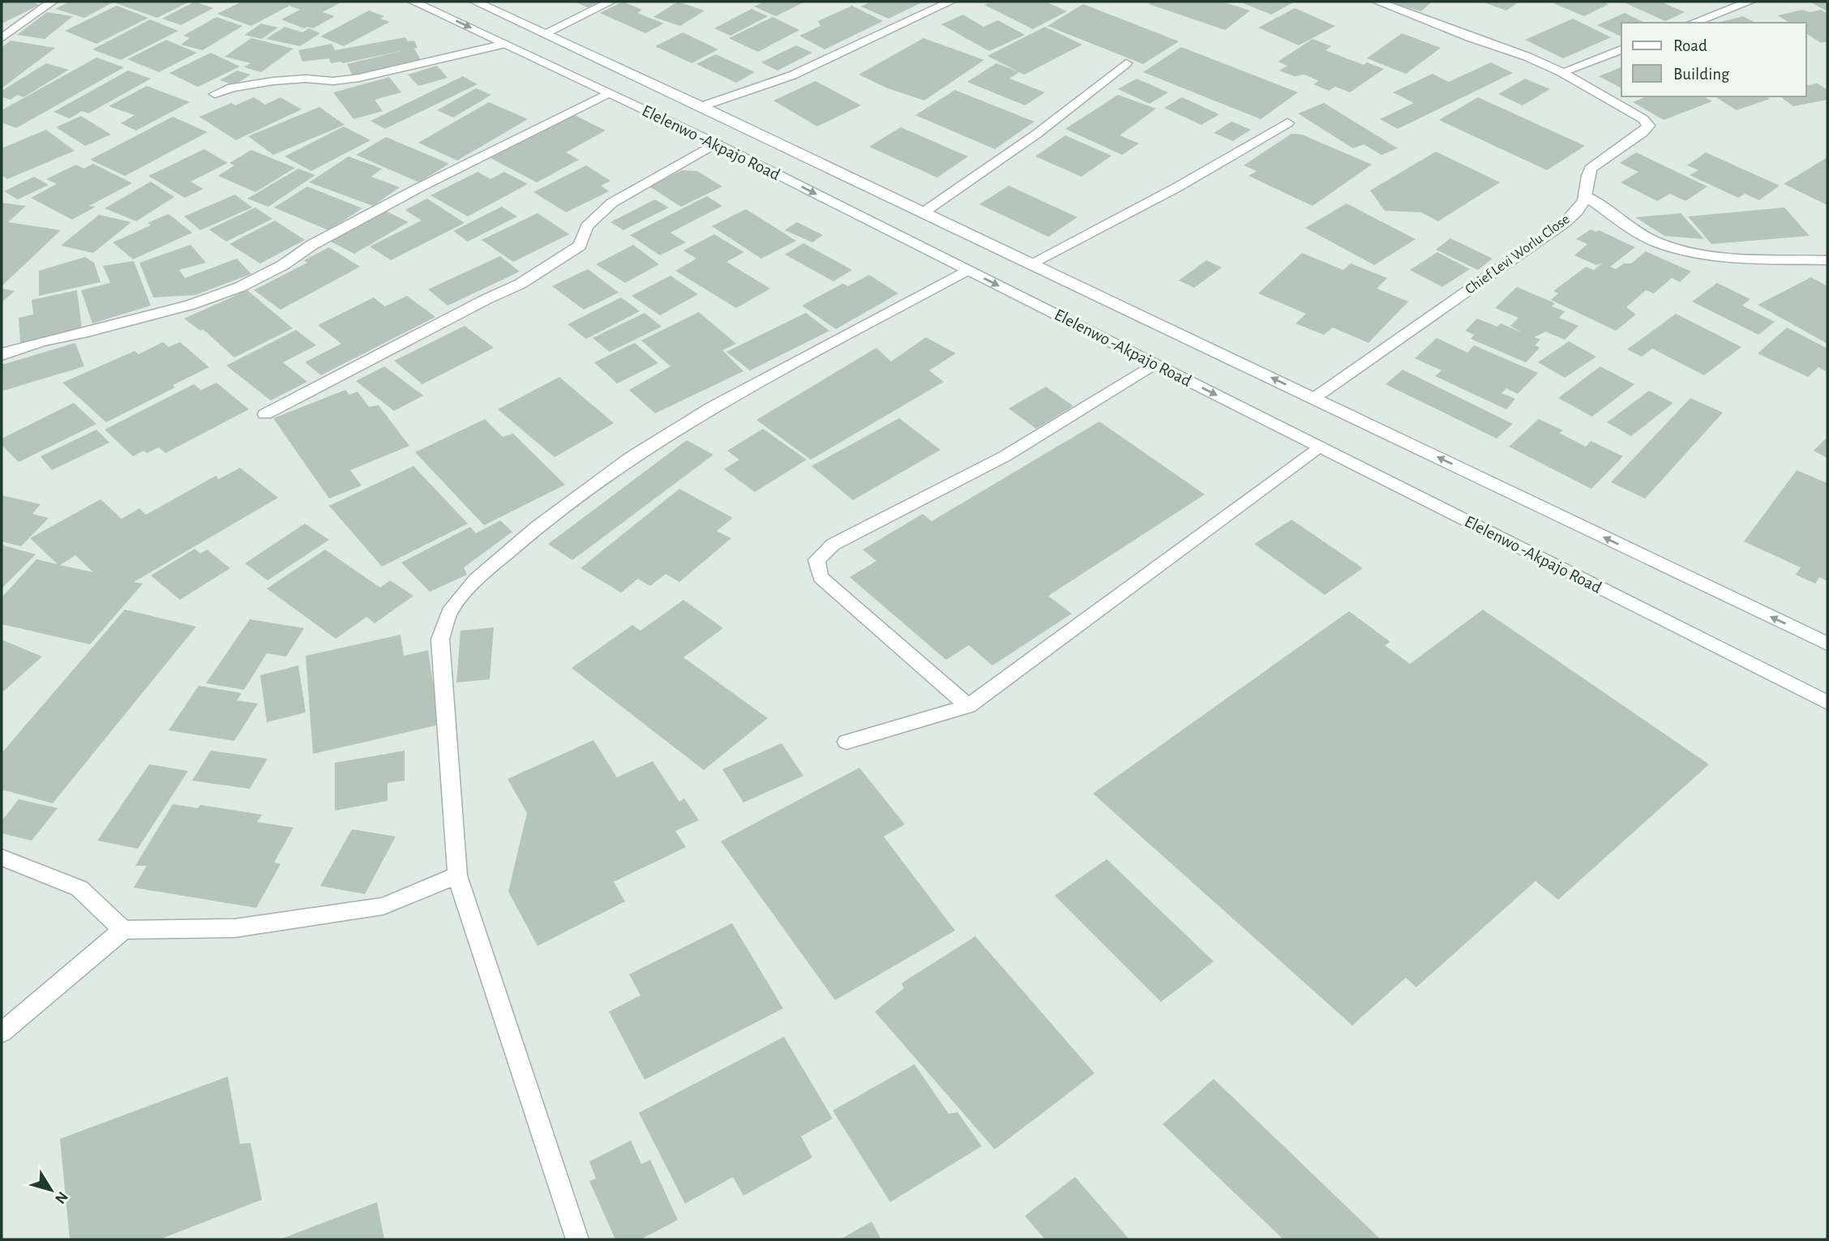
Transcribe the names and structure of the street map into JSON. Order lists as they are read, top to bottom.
{
  "streets": {
    "street": ["Elelenwo -Akpajo Road", "Chief Levi Worlu Close"]
  },
  "crossings": [
    ["Elelenwo -Akpajo Road", "Chief Levi Worlu Close"]
  ],
  "legend": ["Road", "Building"],
  "north": "bottom right"
}
